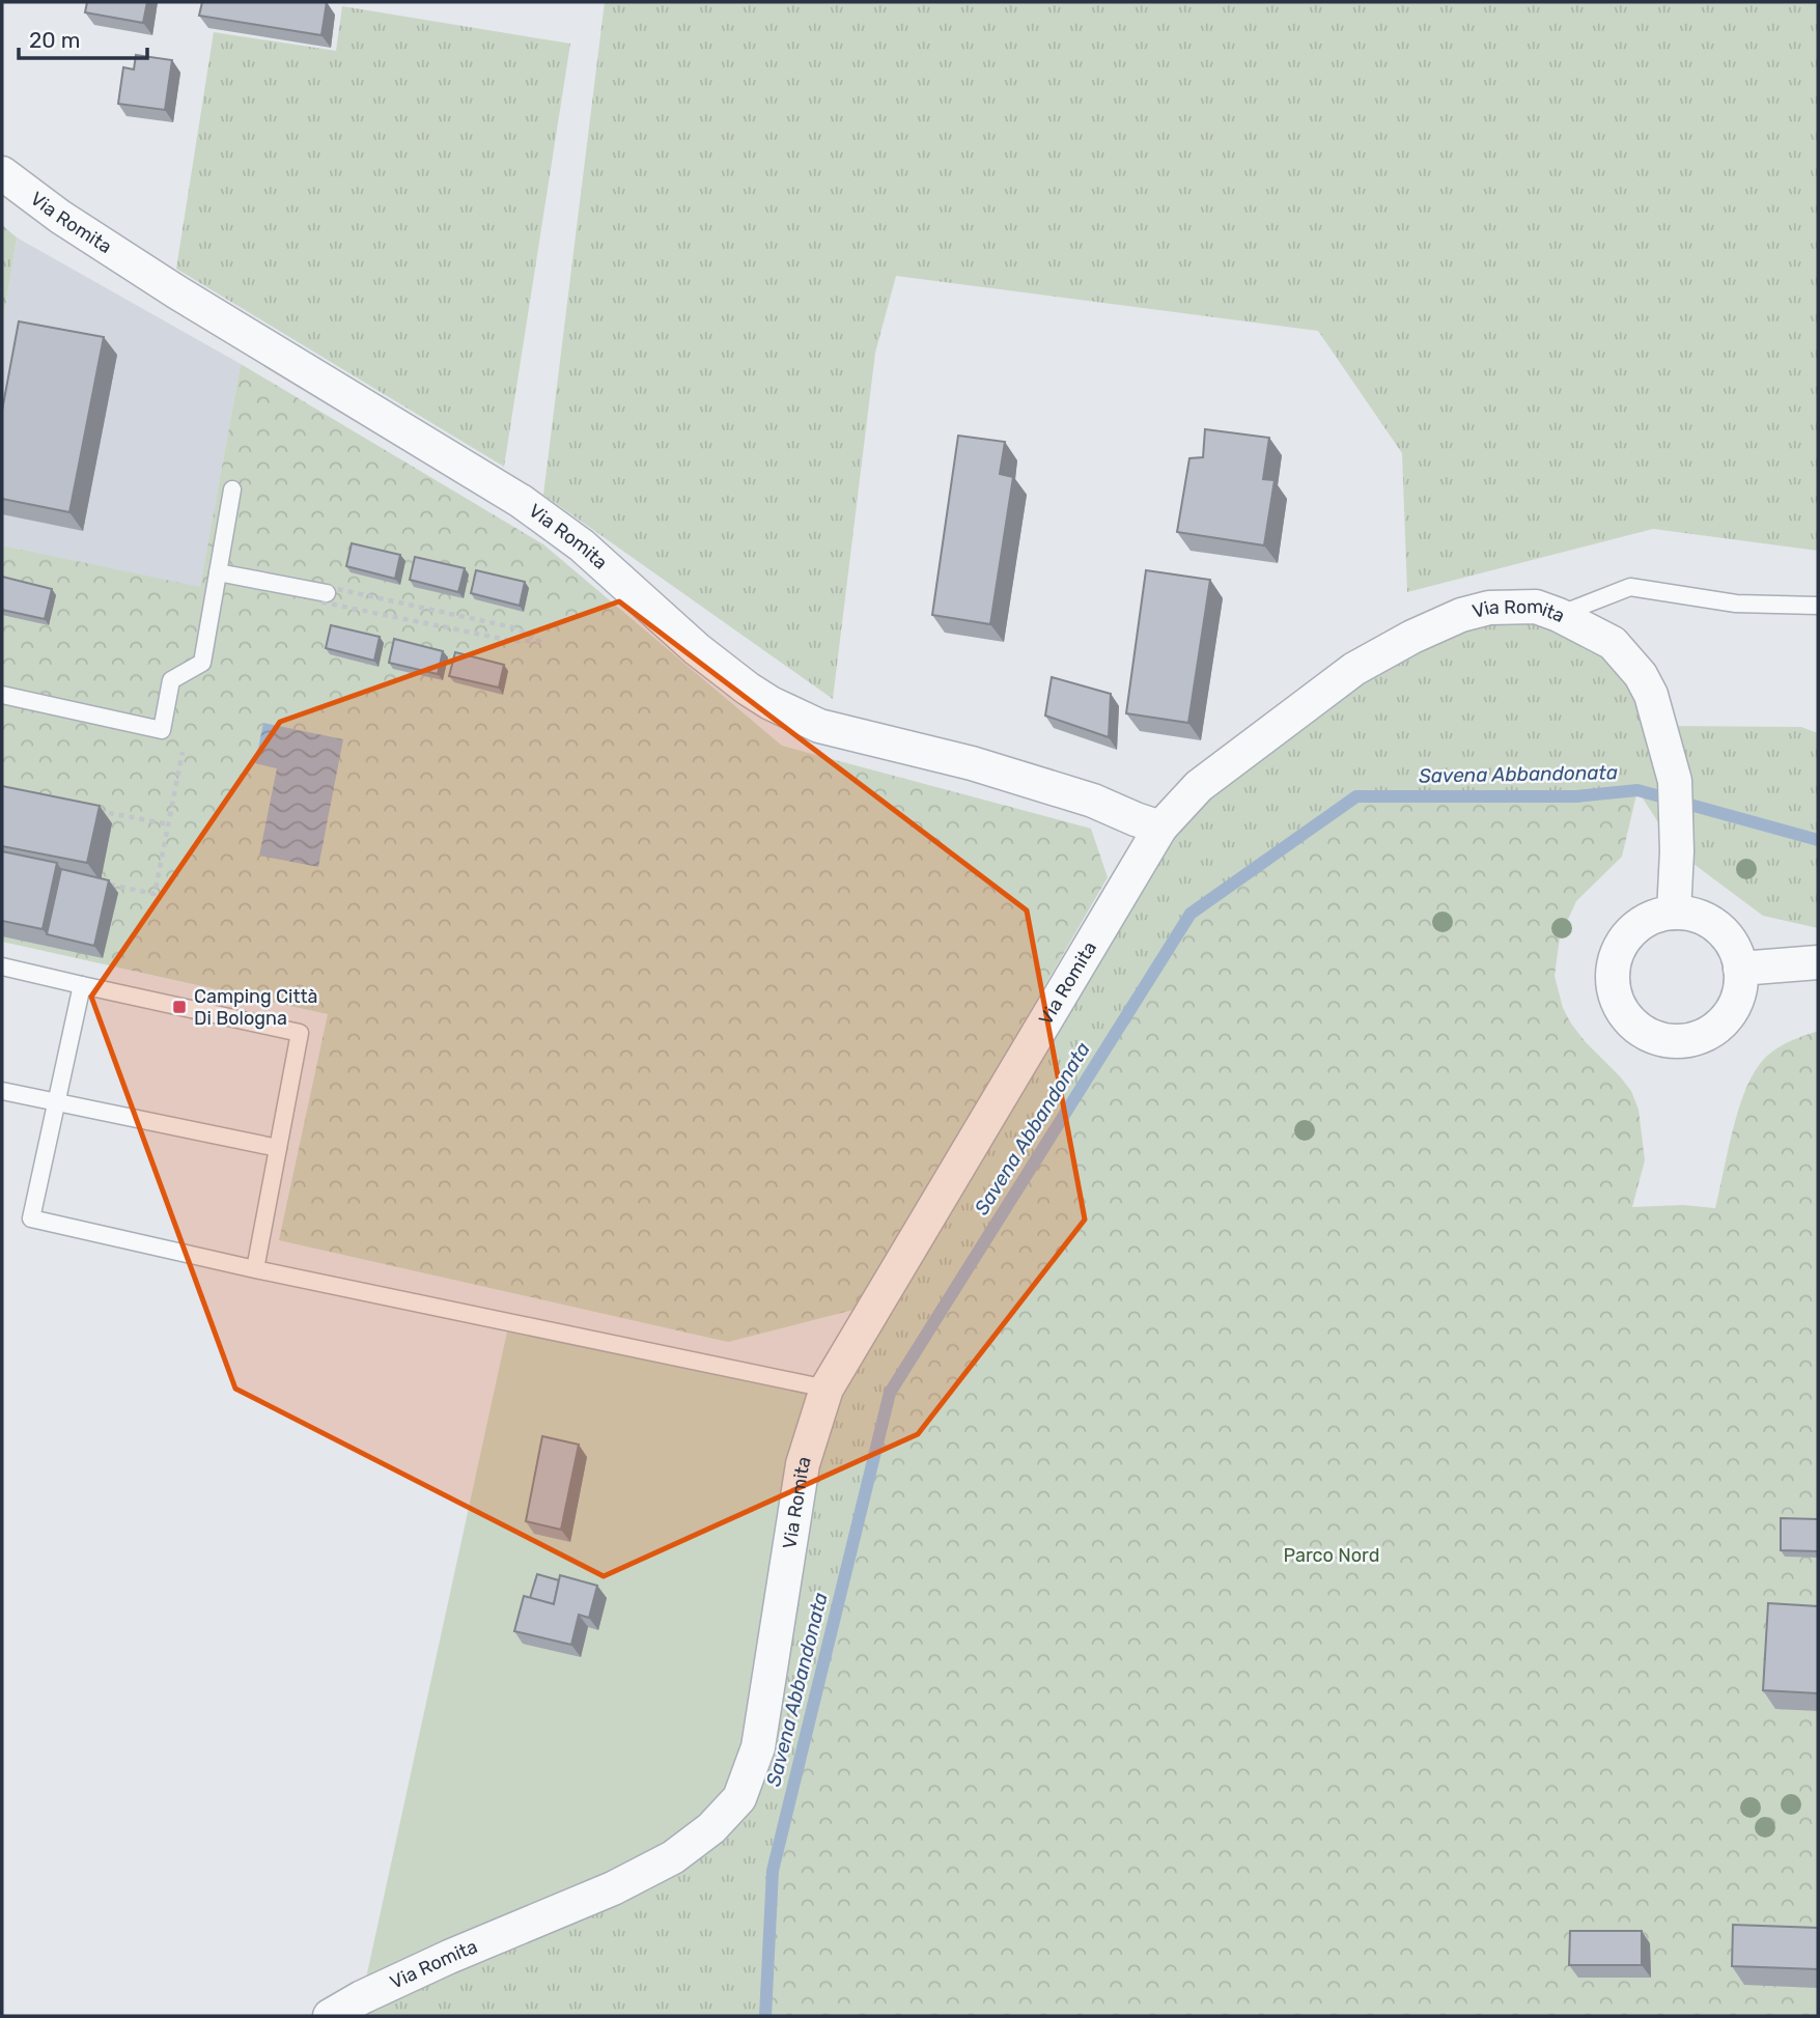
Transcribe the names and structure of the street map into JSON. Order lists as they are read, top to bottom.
{
  "streets": {
    "street": ["Via Romita"]
  },
  "water": ["Savena Abbandonata"],
  "parks": ["Parco Nord"],
  "places": {
    "transit": ["Camping Città Di Bologna"]
  },
  "scale_bar": "20 m"
}
